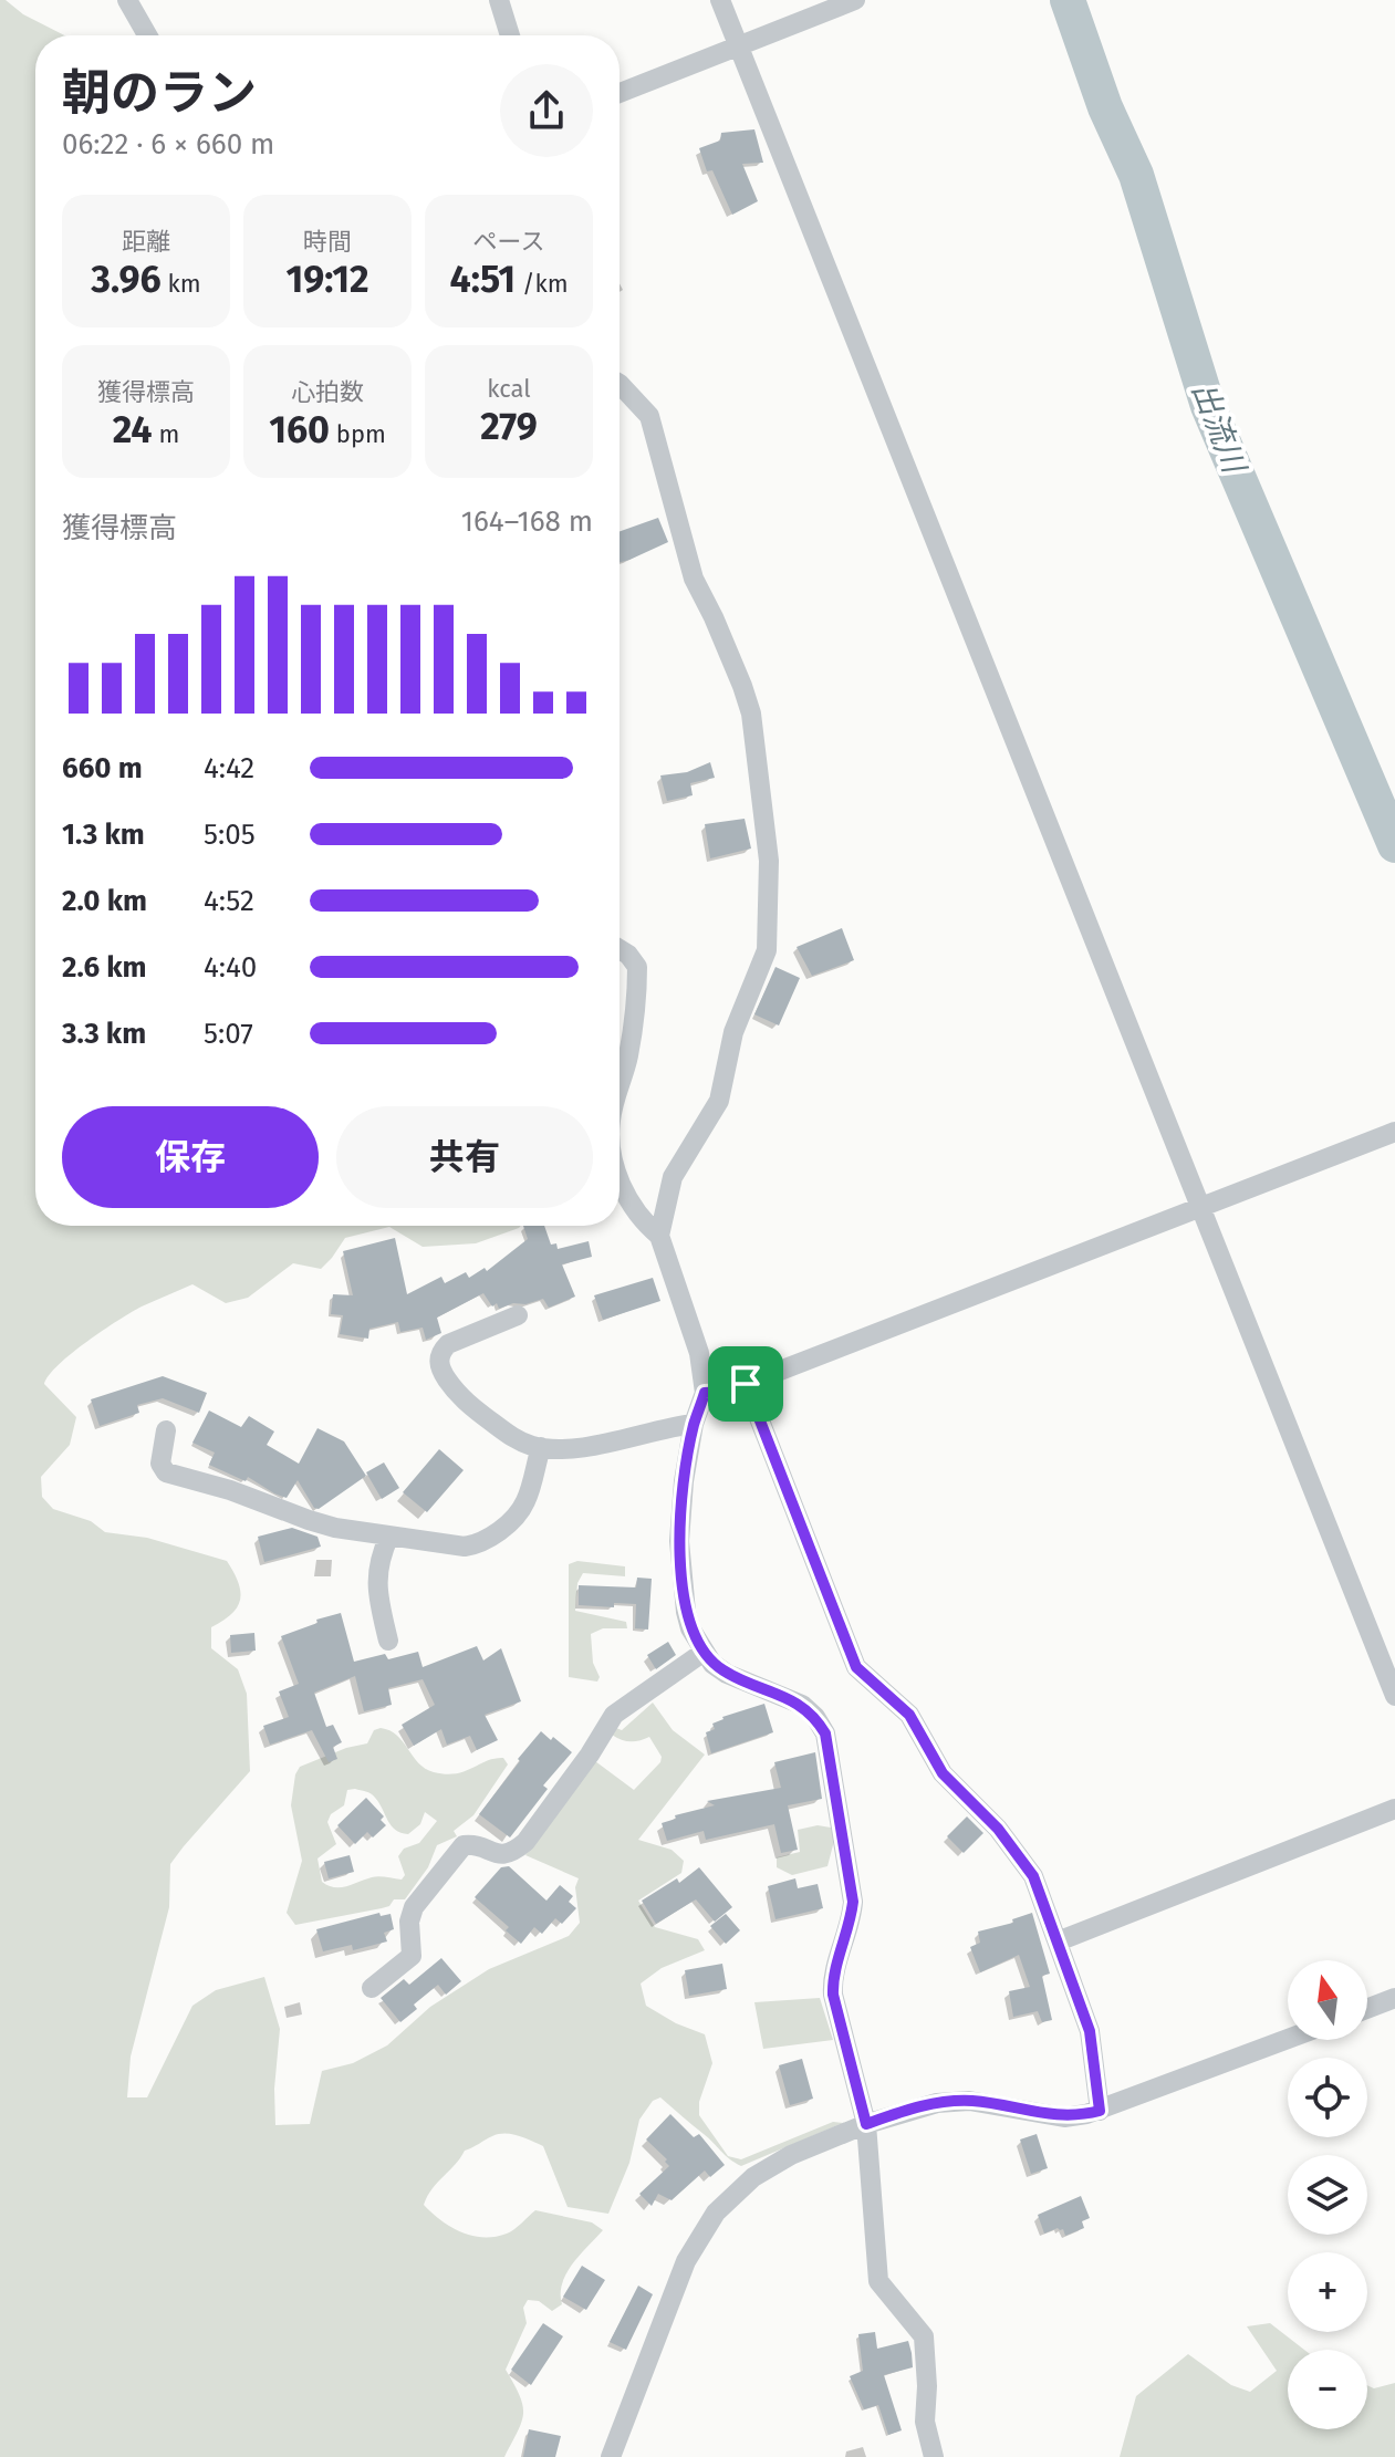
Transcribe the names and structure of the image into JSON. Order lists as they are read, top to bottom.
{
  "water": ["出流川"],
  "north": "top",
  "page": {
    "heading": ["朝のラン", "06:22 · 6 × 660 m"],
    "stats": [
      ["距離", "3.96 km"],
      ["時間", "19:12"],
      ["ペース", "4:51 /km"],
      ["獲得標高", "24 m"],
      ["心拍数", "160 bpm"],
      ["kcal", "279"]
    ],
    "chart": ["獲得標高", "164–168 m"],
    "list": [
      {
        "name": "660 m",
        "note": "4:42"
      },
      {
        "name": "1.3 km",
        "note": "5:05"
      },
      {
        "name": "2.0 km",
        "note": "4:52"
      },
      {
        "name": "2.6 km",
        "note": "4:40"
      },
      {
        "name": "3.3 km",
        "note": "5:07"
      }
    ],
    "buttons": ["保存", "共有"],
    "map_buttons": ["+", "−"]
  }
}
